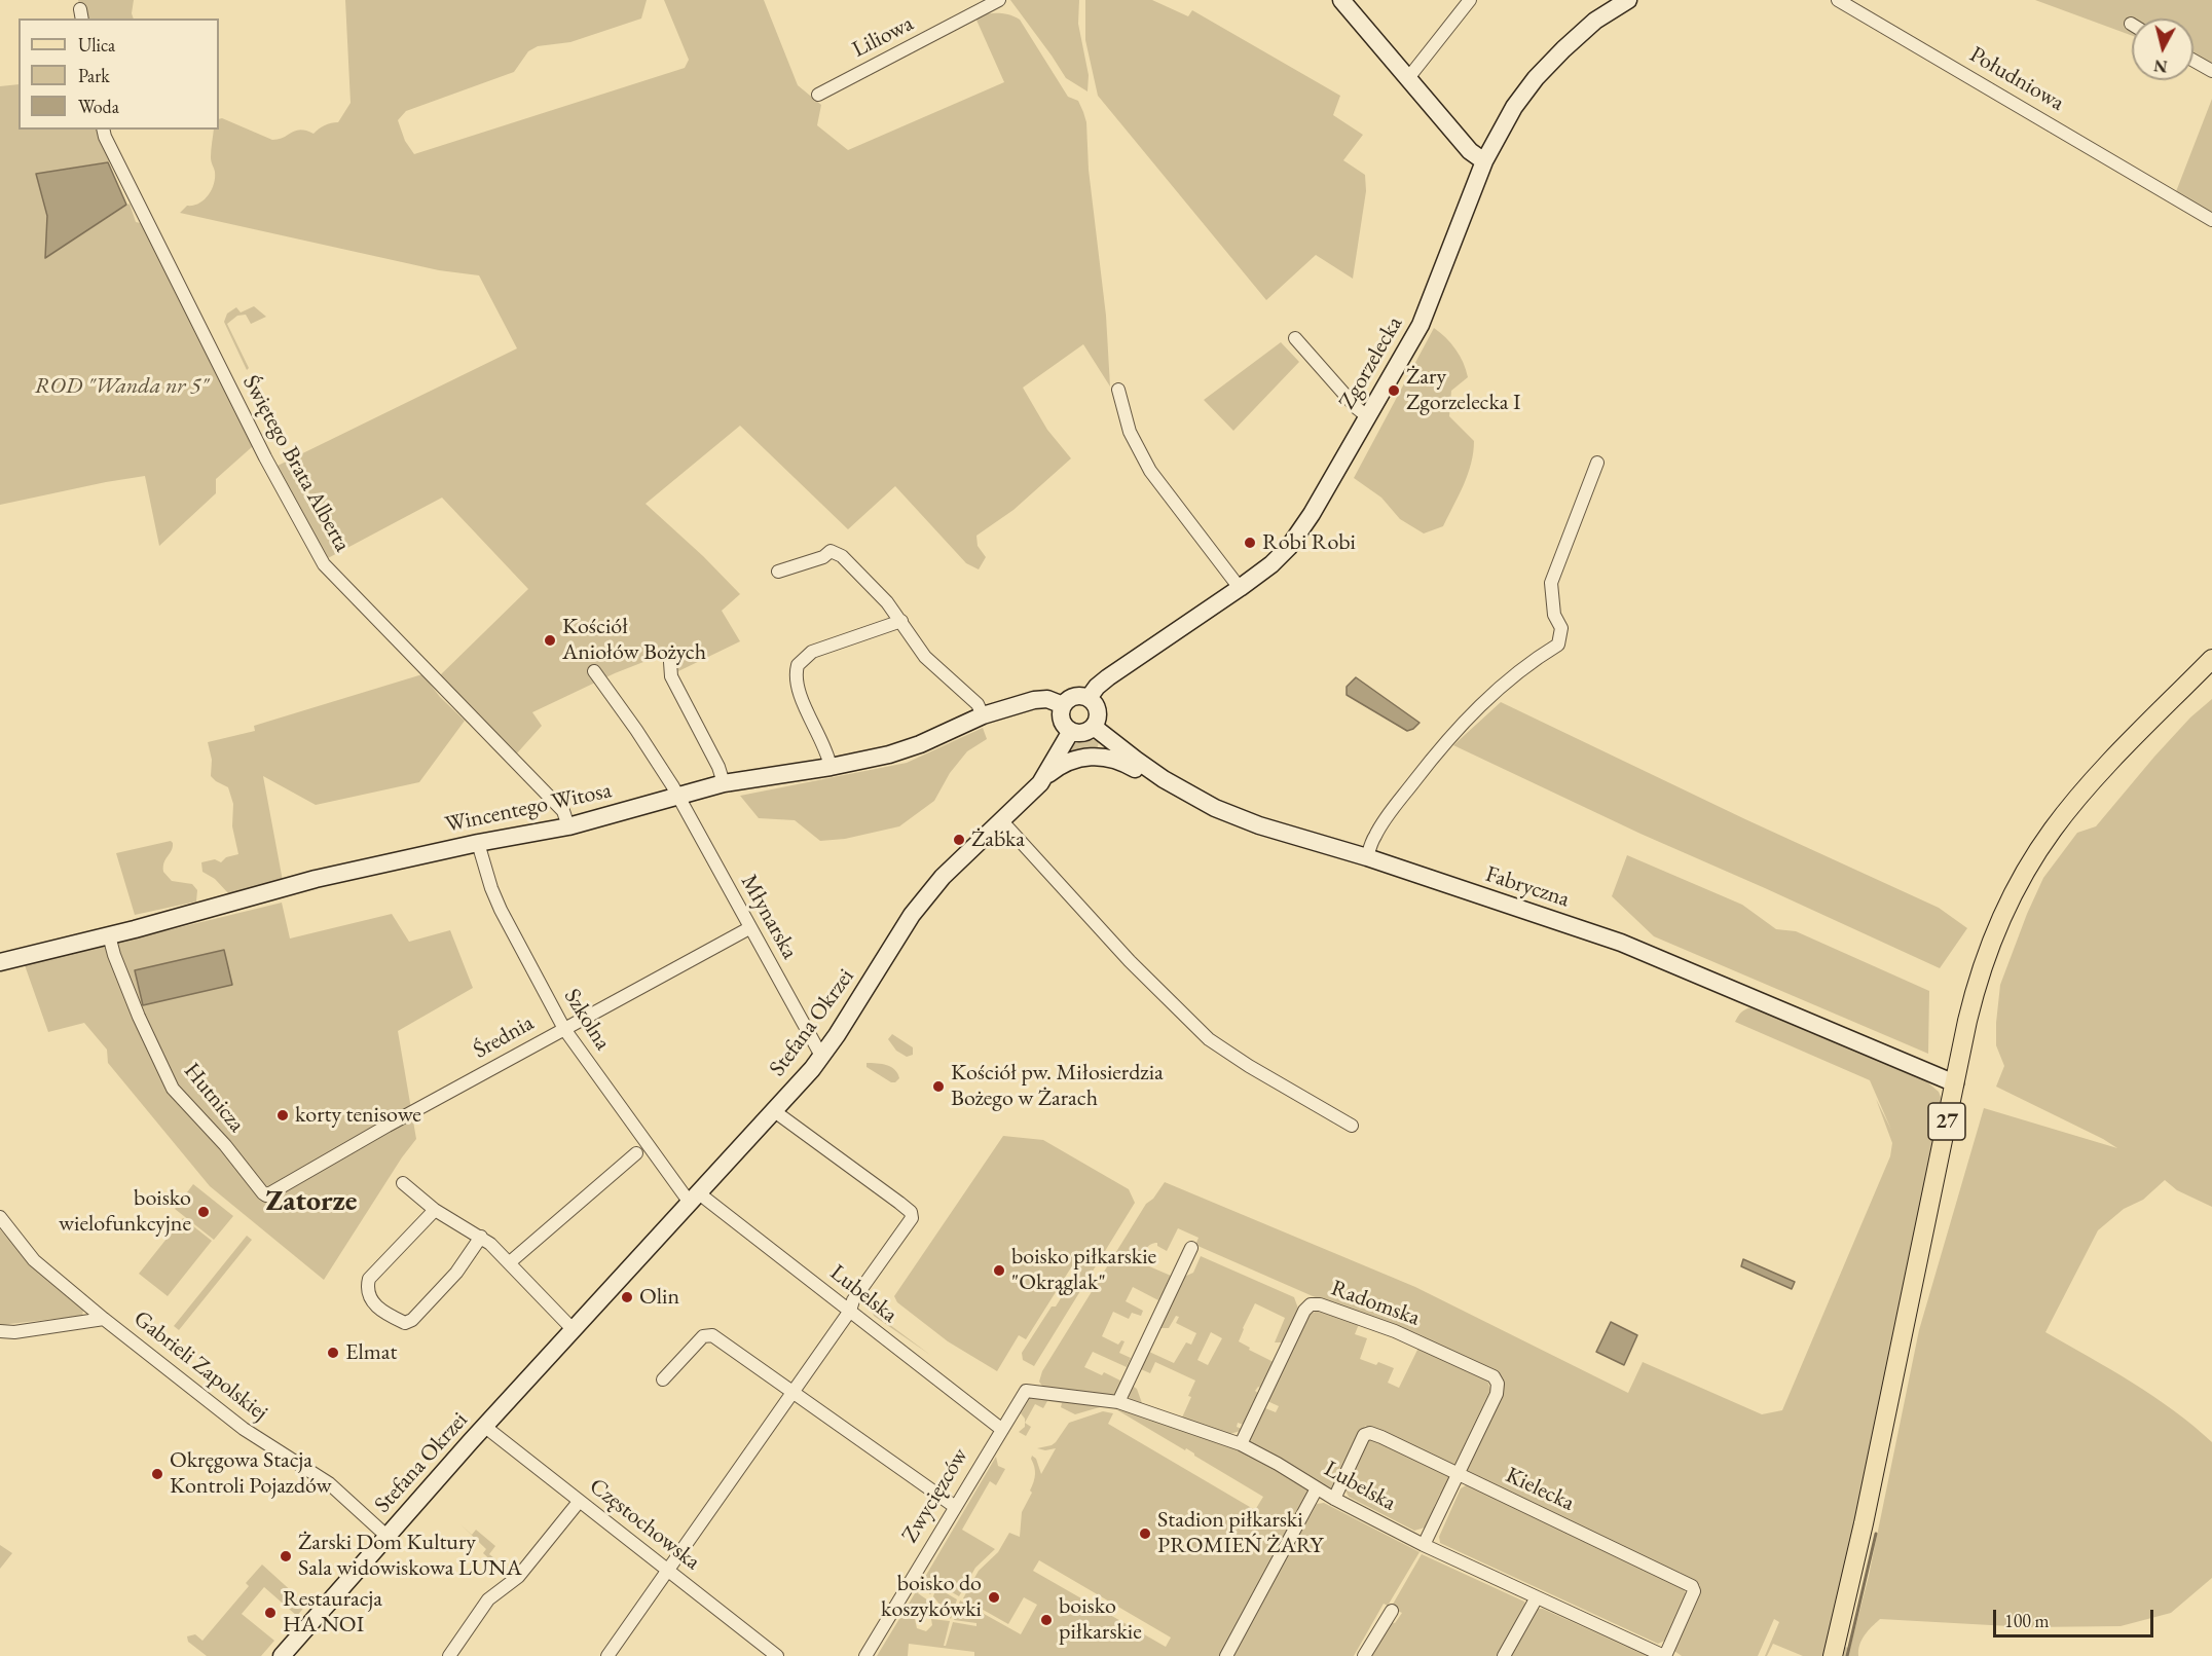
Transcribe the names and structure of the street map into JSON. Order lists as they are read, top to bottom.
{
  "streets": {
    "main road": ["27"],
    "street": [
      "Liliowa",
      "Południowa",
      "Zgorzelecka",
      "Świętego Brata Alberta",
      "Wincentego Witosa",
      "Fabryczna",
      "Młynarska",
      "Szkolna",
      "Stefana Okrzei",
      "Średnia",
      "Hutnicza",
      "Lubelska",
      "Radomska",
      "Gabrieli Zapolskiej",
      "Kielecka",
      "Zwycięzców",
      "Częstochowska"
    ]
  },
  "crossings": [
    ["Zgorzelecka", "Wincentego Witosa"],
    ["Zgorzelecka", "Fabryczna"],
    ["Zgorzelecka", "Stefana Okrzei"],
    ["Świętego Brata Alberta", "Wincentego Witosa"],
    ["Wincentego Witosa", "Fabryczna"],
    ["Wincentego Witosa", "Młynarska"],
    ["Wincentego Witosa", "Szkolna"],
    ["Wincentego Witosa", "Stefana Okrzei"],
    ["Wincentego Witosa", "Hutnicza"],
    ["Fabryczna", "Stefana Okrzei"],
    ["Fabryczna", "27"],
    ["Młynarska", "Stefana Okrzei"],
    ["Młynarska", "Średnia"],
    ["Szkolna", "Stefana Okrzei"],
    ["Szkolna", "Średnia"],
    ["Szkolna", "Lubelska"],
    ["Stefana Okrzei", "Lubelska"],
    ["Stefana Okrzei", "Gabrieli Zapolskiej"],
    ["Stefana Okrzei", "Częstochowska"],
    ["Średnia", "Hutnicza"],
    ["Lubelska", "Radomska"],
    ["Lubelska", "Kielecka"],
    ["Lubelska", "Zwycięzców"],
    ["Radomska", "Kielecka"]
  ],
  "districts": ["Zatorze"],
  "parks": ["ROD \"Wanda nr 5\""],
  "places": [
    "Żary Zgorzelecka I",
    "Robi Robi",
    "Kościół Aniołów Bożych",
    "Żabka",
    "Kościół pw. Miłosierdzia Bożego w Żarach",
    "korty tenisowe",
    "boisko wielofunkcyjne",
    "boisko piłkarskie \"Okrąglak\"",
    "Olin",
    "Elmat",
    "Okręgowa Stacja Kontroli Pojazdów",
    "Stadion piłkarski PROMIEŃ ŻARY",
    "Żarski Dom Kultury Sala widowiskowa LUNA",
    "boisko do koszykówki",
    "Restauracja HA NOI",
    "boisko piłkarskie"
  ],
  "legend": ["Ulica", "Park", "Woda"],
  "scale_bar": "100 m",
  "north": "bottom"
}
